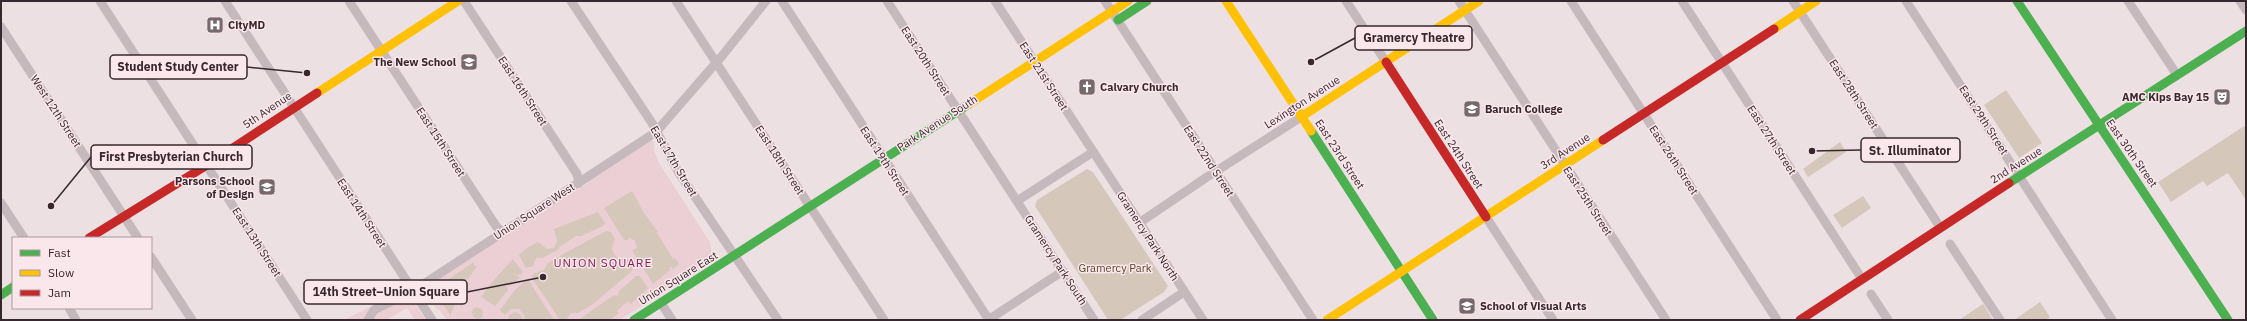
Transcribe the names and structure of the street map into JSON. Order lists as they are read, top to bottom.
{
  "streets": {
    "main road": [
      "Lexington Avenue",
      "5th Avenue",
      "Park Avenue South",
      "3rd Avenue",
      "East 30th Street",
      "East 23rd Street",
      "East 24th Street",
      "2nd Avenue",
      "Union Square East"
    ],
    "street": [
      "East 20th Street",
      "East 21st Street",
      "East 16th Street",
      "East 28th Street",
      "West 12th Street",
      "East 29th Street",
      "East 27th Street",
      "East 15th Street",
      "East 18th Street",
      "East 26th Street",
      "East 17th Street",
      "East 19th Street",
      "East 22nd Street",
      "East 25th Street",
      "Union Square West",
      "East 14th Street",
      "Gramercy Park North",
      "East 13th Street",
      "Gramercy Park South"
    ]
  },
  "crossings": [
    ["East 20th Street", "Park Avenue South"],
    ["East 20th Street", "Gramercy Park South"],
    ["East 21st Street", "Park Avenue South"],
    ["East 21st Street", "Gramercy Park North"],
    ["East 16th Street", "Union Square West"],
    ["East 28th Street", "3rd Avenue"],
    ["East 28th Street", "2nd Avenue"],
    ["Lexington Avenue", "East 23rd Street"],
    ["Lexington Avenue", "East 24th Street"],
    ["Lexington Avenue", "East 22nd Street"],
    ["Lexington Avenue", "East 25th Street"],
    ["Lexington Avenue", "Gramercy Park North"],
    ["5th Avenue", "West 12th Street"],
    ["5th Avenue", "East 15th Street"],
    ["5th Avenue", "East 14th Street"],
    ["5th Avenue", "East 13th Street"],
    ["East 29th Street", "2nd Avenue"],
    ["Park Avenue South", "East 18th Street"],
    ["Park Avenue South", "East 17th Street"],
    ["Park Avenue South", "East 19th Street"],
    ["Park Avenue South", "East 22nd Street"],
    ["Park Avenue South", "Union Square East"],
    ["East 27th Street", "3rd Avenue"],
    ["East 27th Street", "2nd Avenue"],
    ["East 15th Street", "Union Square West"],
    ["3rd Avenue", "East 23rd Street"],
    ["3rd Avenue", "East 24th Street"],
    ["3rd Avenue", "East 26th Street"],
    ["3rd Avenue", "East 25th Street"],
    ["East 30th Street", "2nd Avenue"],
    ["East 18th Street", "Union Square West"],
    ["East 17th Street", "Union Square West"],
    ["East 17th Street", "Union Square East"],
    ["Union Square West", "East 14th Street"]
  ],
  "districts": ["UNION SQUARE"],
  "parks": ["Gramercy Park"],
  "places": {
    "hospital": ["CityMD"],
    "school or university": [
      "The New School",
      "Baruch College",
      "Parsons School of Design",
      "School of Visual Arts"
    ],
    "other": [
      "Gramercy Theatre",
      "Student Study Center",
      "St. Illuminator",
      "First Presbyterian Church",
      "14th Street–Union Square"
    ],
    "church": ["Calvary Church"],
    "theatre": ["AMC Kips Bay 15"]
  },
  "legend": ["Fast", "Slow", "Jam"]
}
